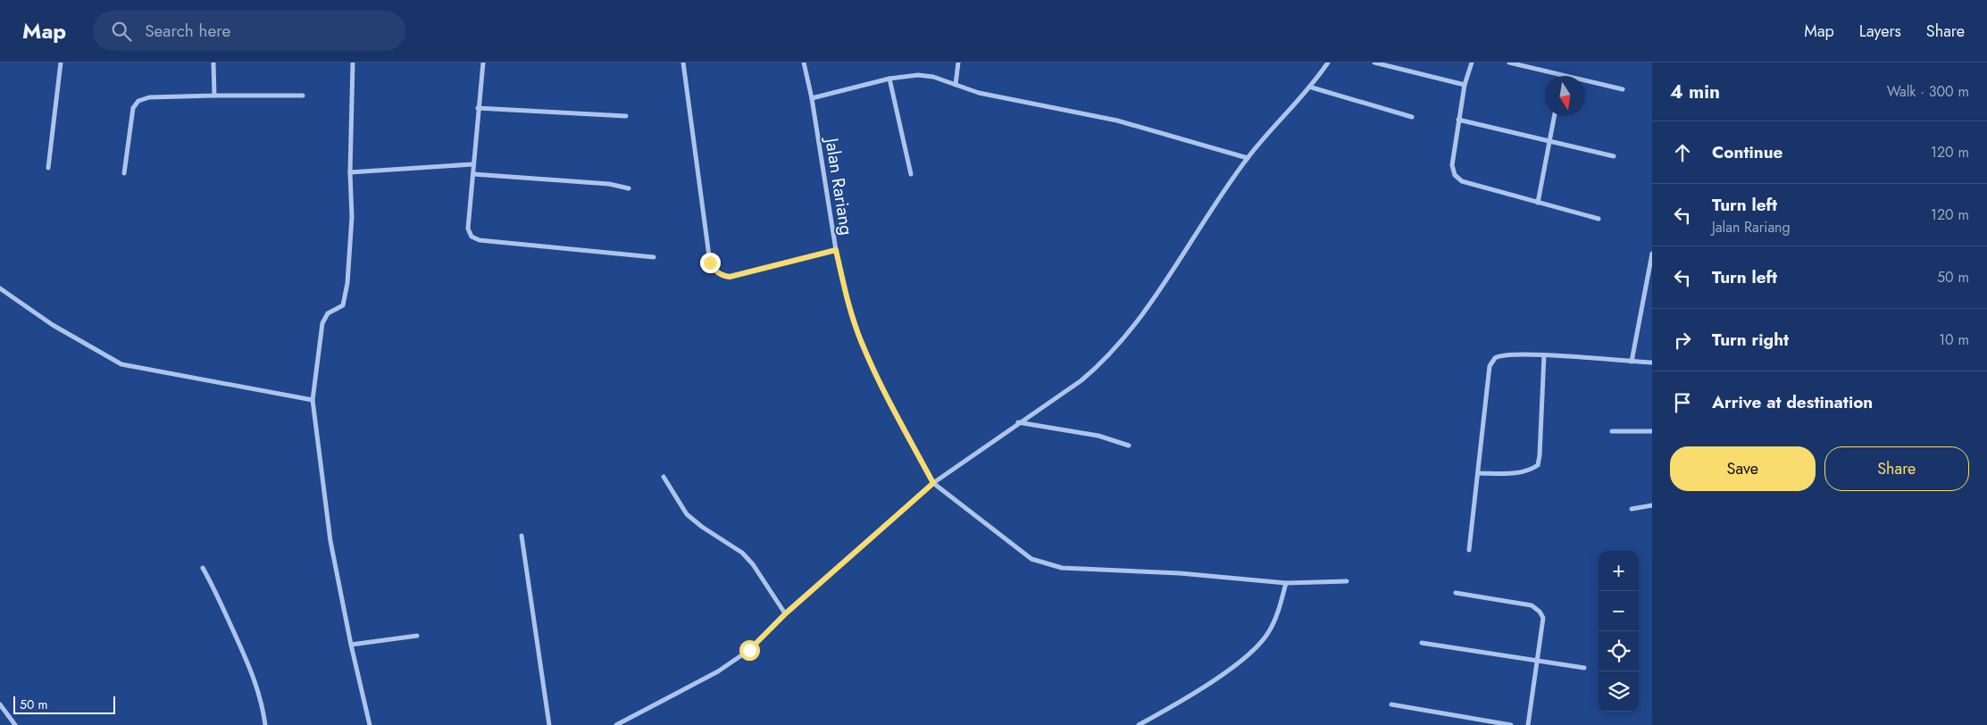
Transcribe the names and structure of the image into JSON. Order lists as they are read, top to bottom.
{
  "streets": {
    "street": ["Jalan Rariang"]
  },
  "scale_bar": "50 m",
  "north": "bottom",
  "page": {
    "header": "Map",
    "search": "Search here",
    "nav": ["Map", "Layers", "Share"],
    "heading": ["4 min", "Walk · 300 m"],
    "list": [
      ["Continue", "120 m"],
      ["Turn left", "Jalan Rariang", "120 m"],
      ["Turn left", "50 m"],
      ["Turn right", "10 m"],
      "Arrive at destination"
    ],
    "buttons": ["Save", "Share"],
    "map_buttons": ["+", "−"],
    "scale": "50 m"
  }
}
